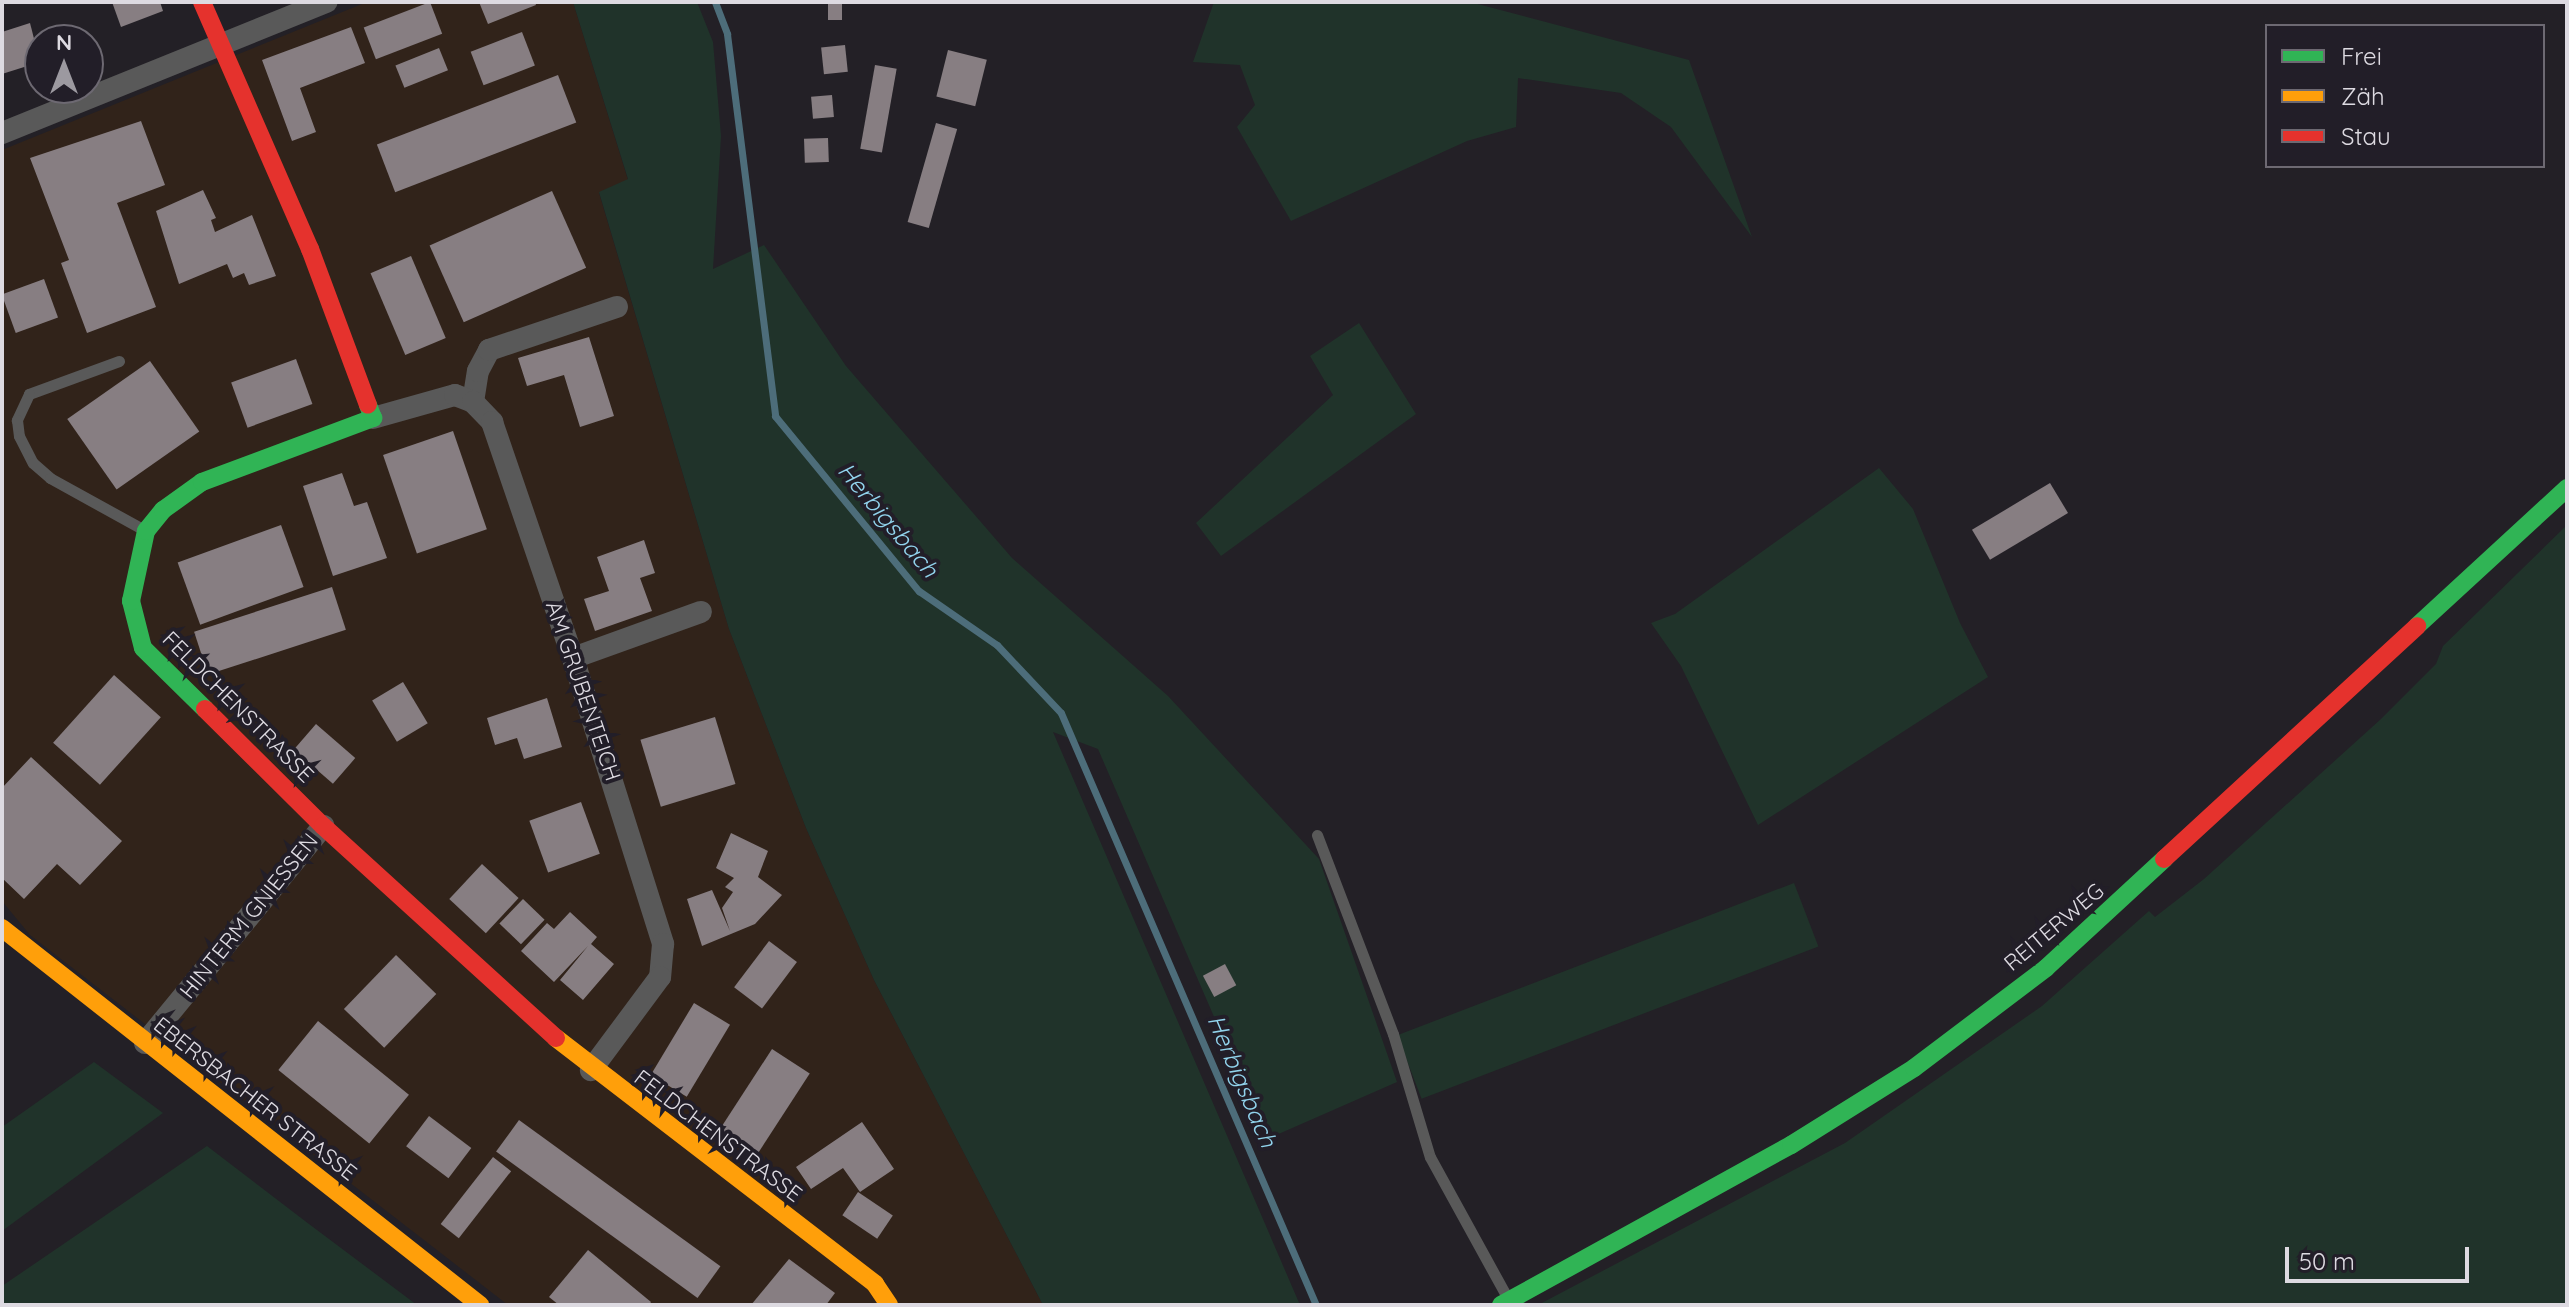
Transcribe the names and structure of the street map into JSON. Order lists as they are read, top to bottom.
{
  "streets": {
    "street": [
      "AM GRUBENTEICH",
      "FELDCHENSTRASSE",
      "HINTERM GNIESSEN",
      "REITERWEG",
      "EBERSBACHER STRASSE"
    ]
  },
  "crossings": [
    ["AM GRUBENTEICH", "FELDCHENSTRASSE"],
    ["FELDCHENSTRASSE", "HINTERM GNIESSEN"],
    ["HINTERM GNIESSEN", "EBERSBACHER STRASSE"]
  ],
  "water": ["Herbigsbach"],
  "legend": ["Frei", "Zäh", "Stau"],
  "scale_bar": "50 m",
  "north": "top"
}
